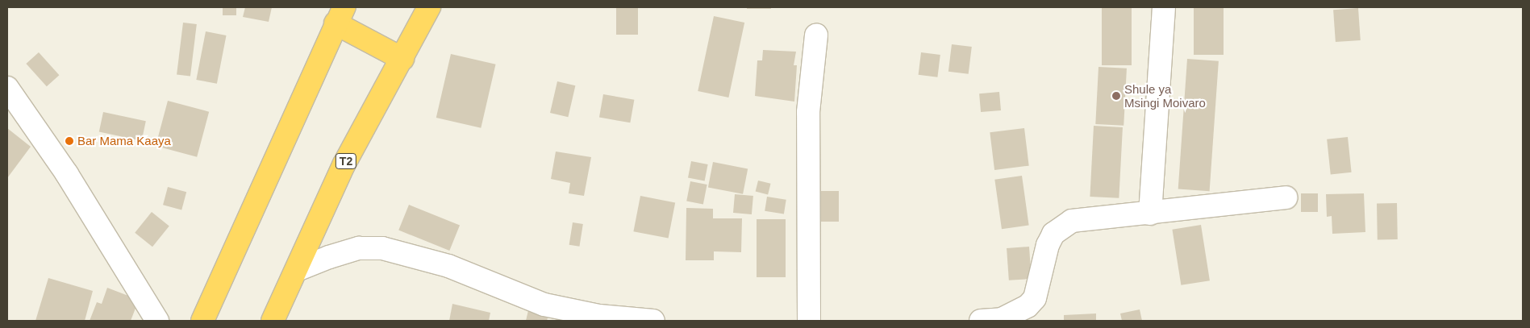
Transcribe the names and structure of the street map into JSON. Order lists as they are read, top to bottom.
{
  "streets": {
    "highway": ["T2"]
  },
  "places": ["Shule ya Msingi Moivaro", "Bar Mama Kaaya"]
}
